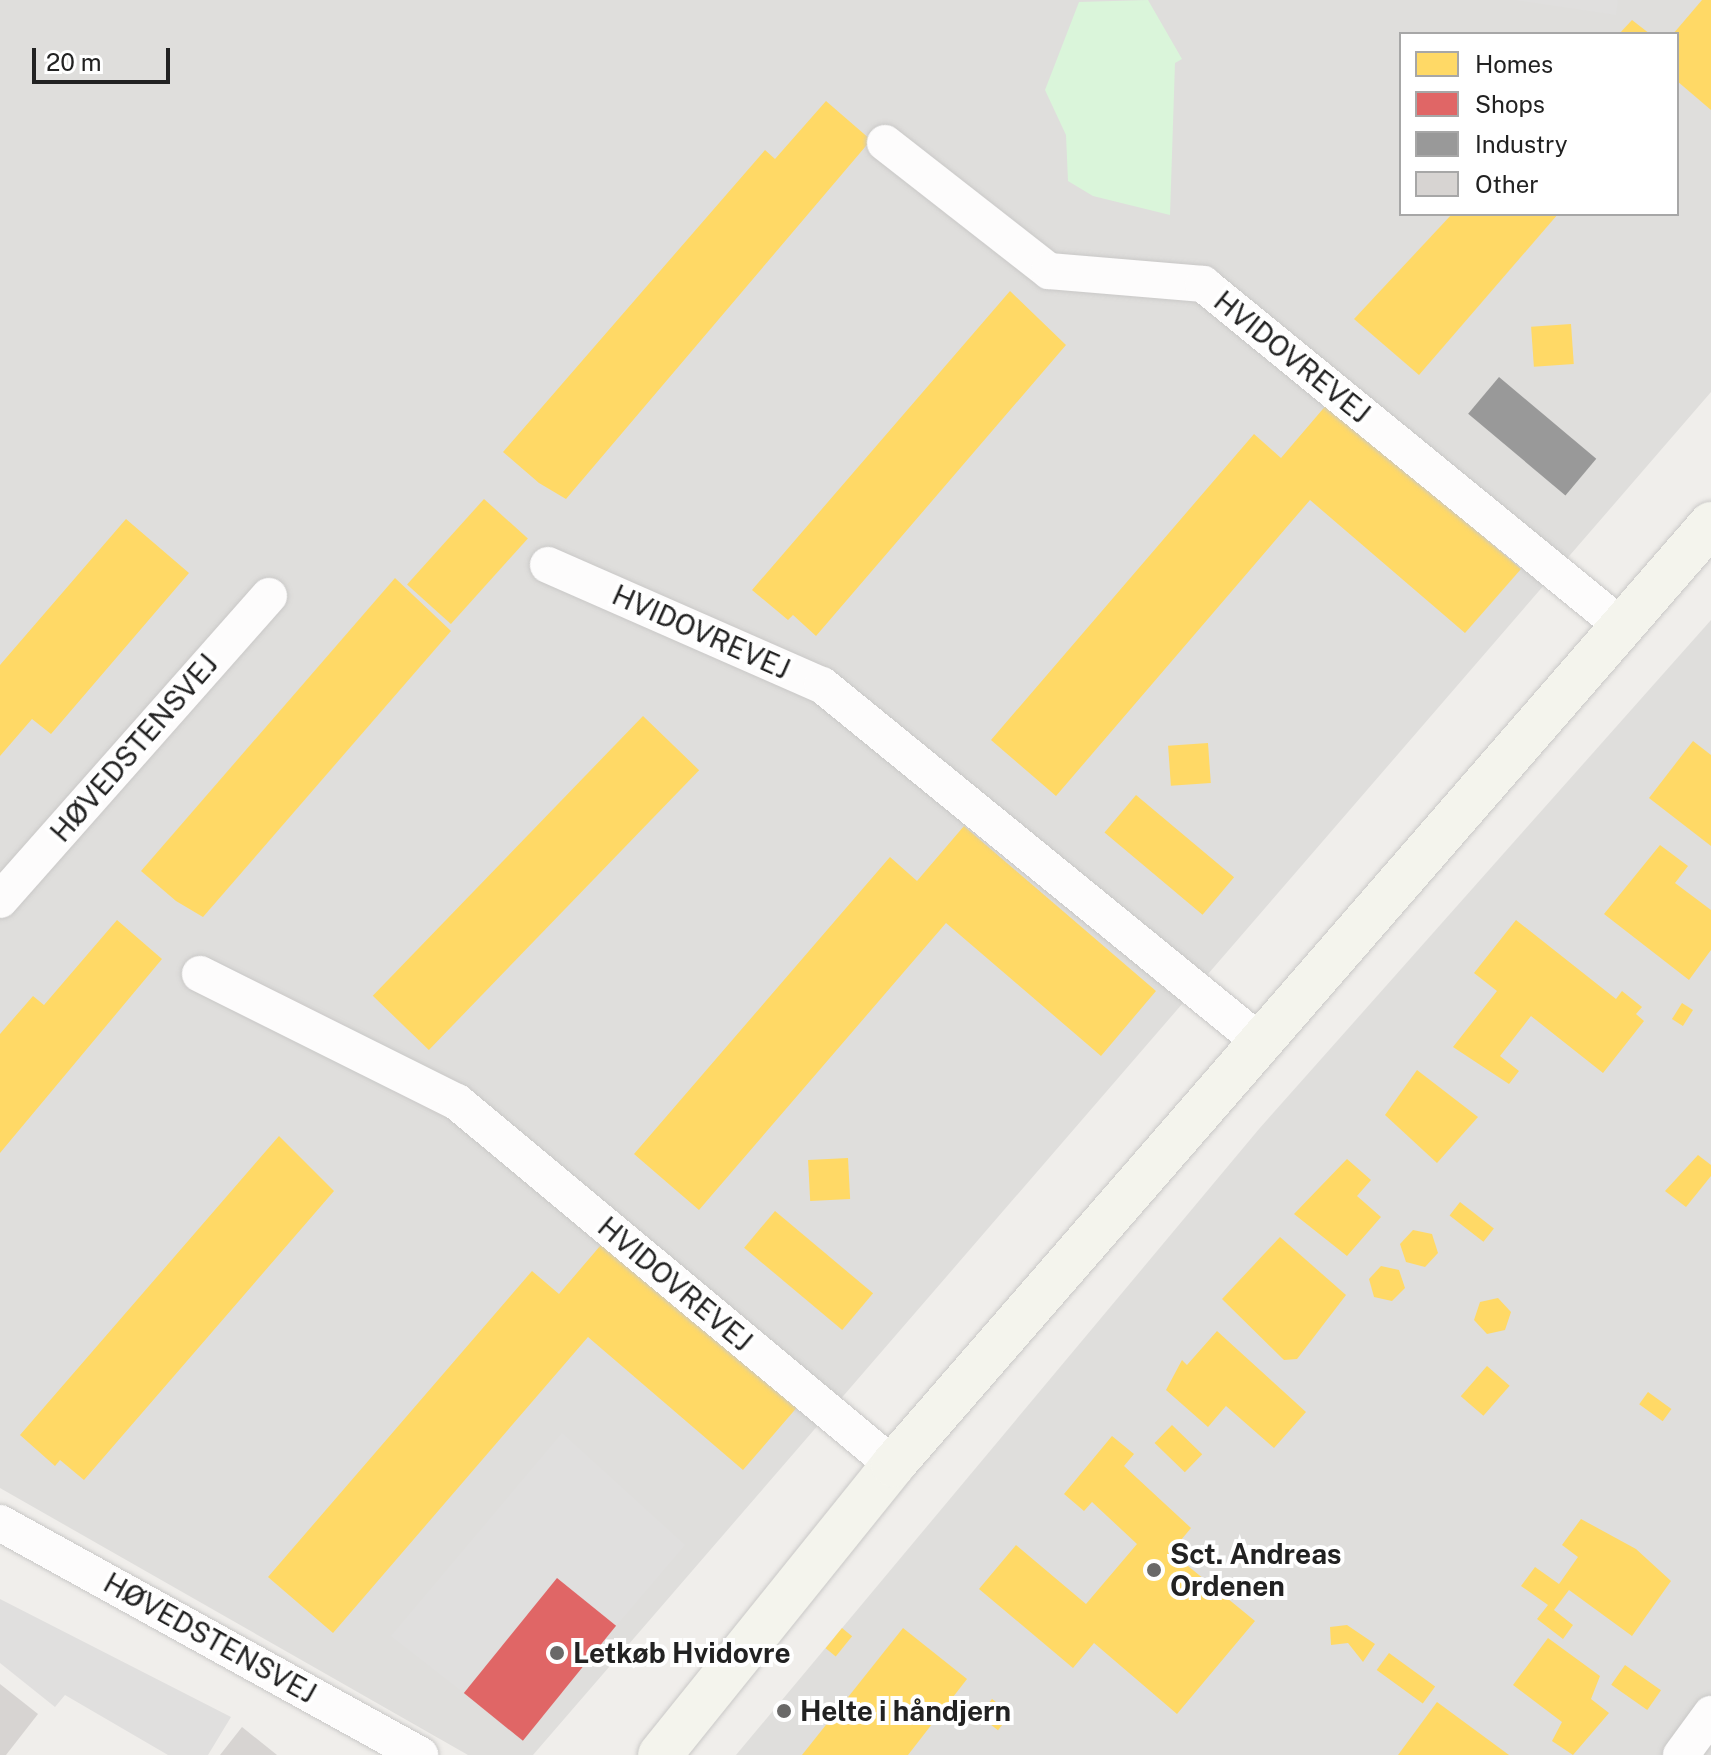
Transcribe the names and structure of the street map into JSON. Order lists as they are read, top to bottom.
{
  "streets": {
    "street": ["HVIDOVREVEJ", "HØVEDSTENSVEJ"]
  },
  "places": ["Sct. Andreas Ordenen", "Letkøb Hvidovre", "Helte i håndjern"],
  "legend": [
    "Homes",
    "Shops",
    "Industry",
    "Other"
  ],
  "scale_bar": "20 m"
}
